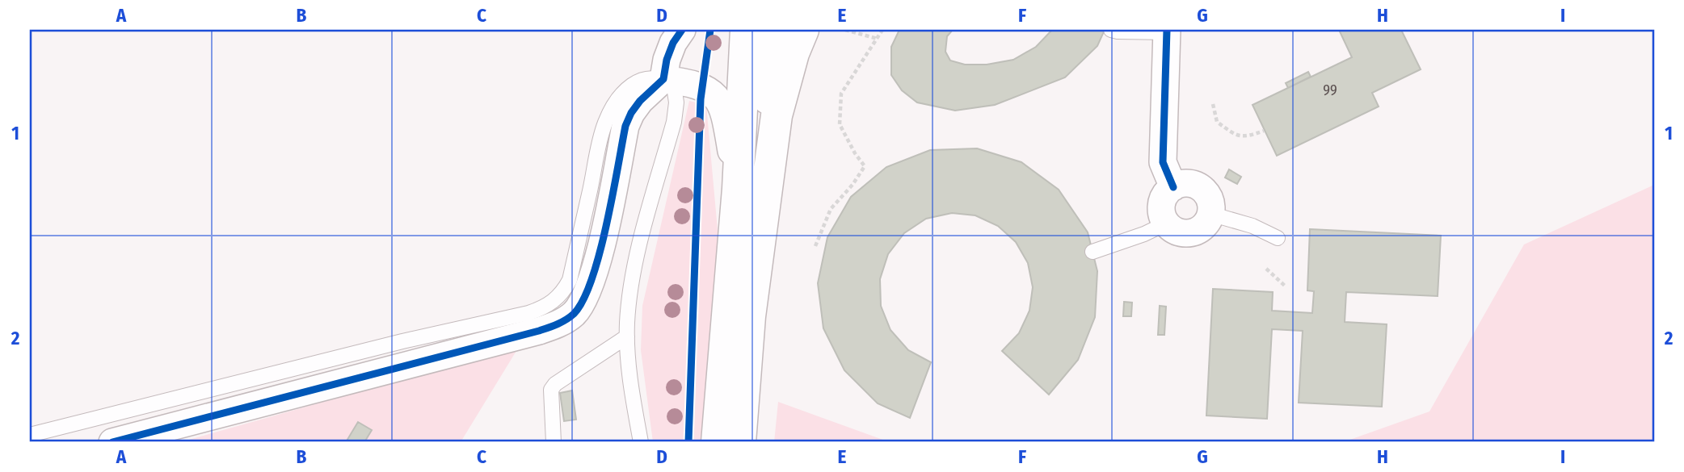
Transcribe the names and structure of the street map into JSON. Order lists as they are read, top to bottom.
{
  "house_numbers": ["99"],
  "grid": {
    "columns": [
      "A",
      "B",
      "C",
      "D",
      "E",
      "F",
      "G",
      "H",
      "I"
    ],
    "rows": ["1", "2"]
  }
}
